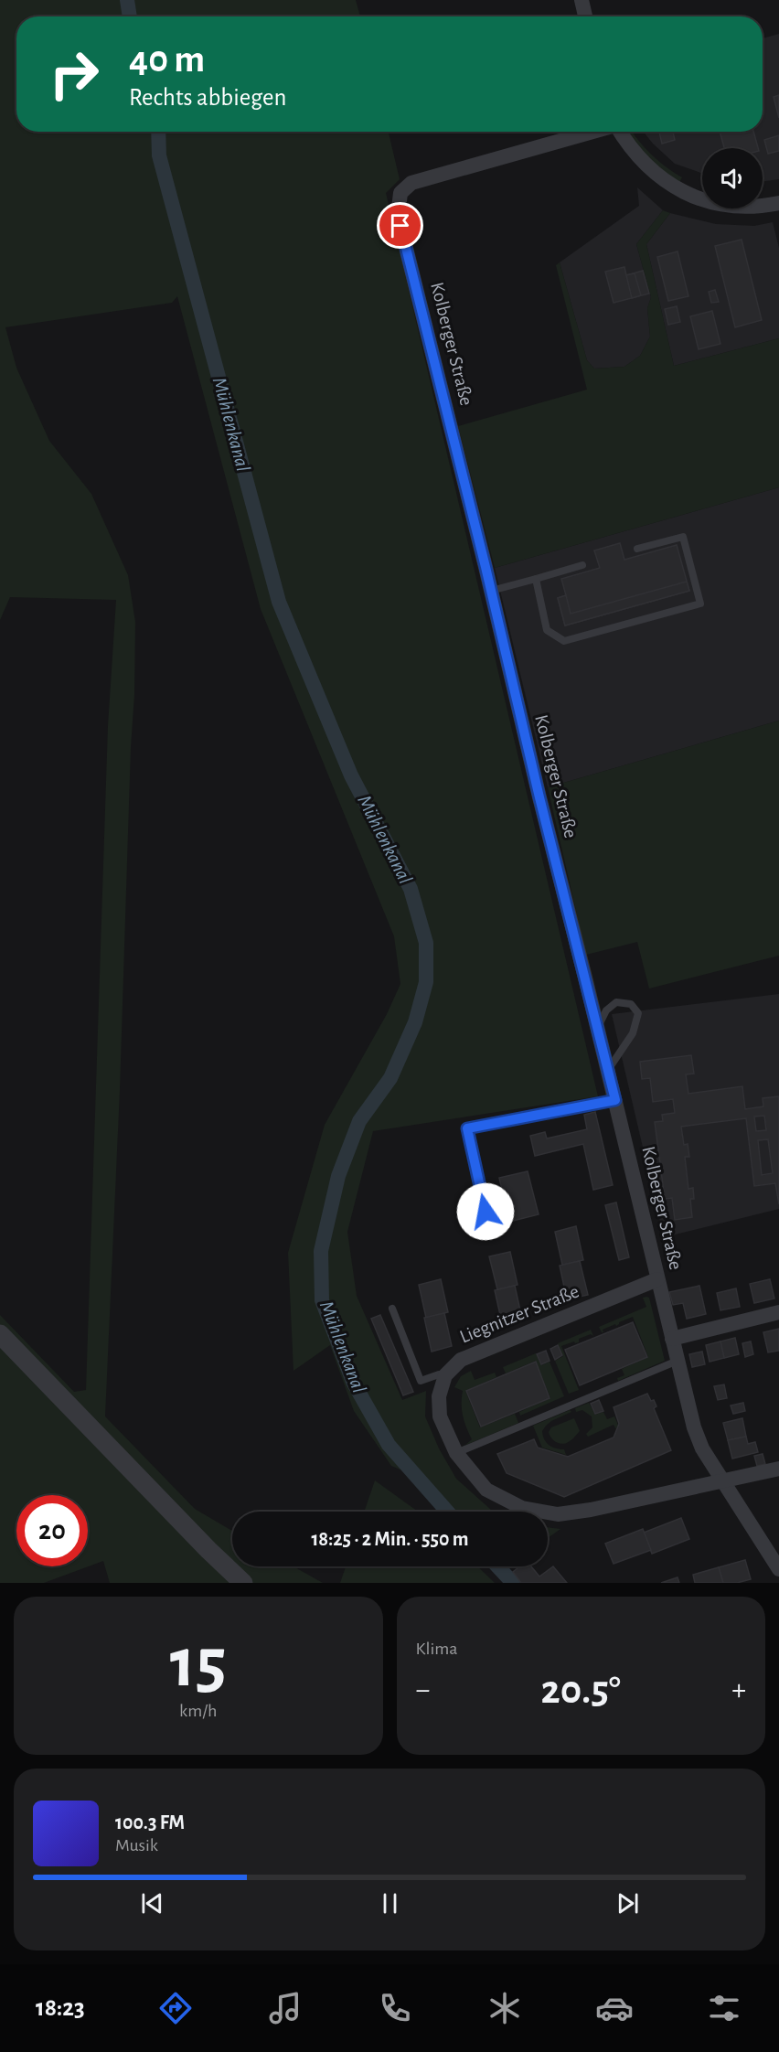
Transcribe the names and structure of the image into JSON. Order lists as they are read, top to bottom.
{
  "streets": {
    "street": ["Kolberger Straße", "Liegnitzer Straße"]
  },
  "crossings": [
    ["Kolberger Straße", "Liegnitzer Straße"]
  ],
  "water": ["Mühlenkanal"],
  "page": {
    "turn": ["40 m", "Rechts abbiegen"],
    "limit": "20",
    "trip": "18:25 · 2 Min. · 550 m",
    "tile": [
      ["15", "km/h"],
      "Klima"
    ],
    "heat": ["−", "20.5°", "+"],
    "song": ["100.3 FM", "Musik"],
    "tabs": "18:23"
  }
}
